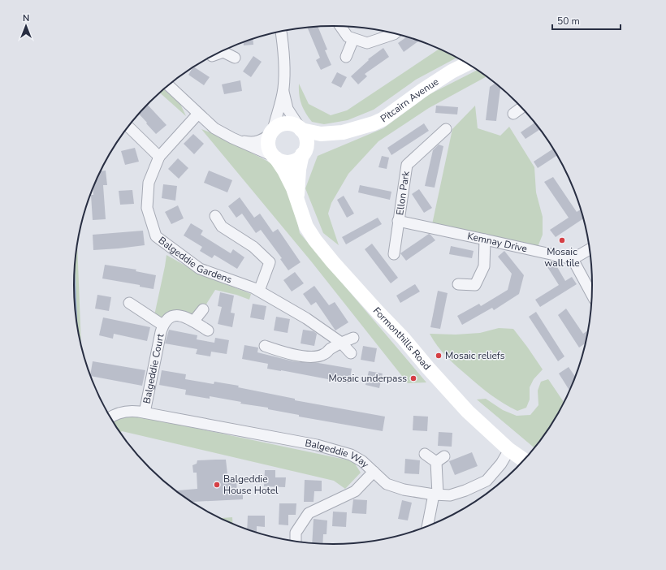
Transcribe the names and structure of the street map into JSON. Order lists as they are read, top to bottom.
{
  "streets": {
    "street": [
      "Pitcairn Avenue",
      "Ellon Park",
      "Kemnay Drive",
      "Balgeddie Gardens",
      "Formonthills Road",
      "Balgeddie Court",
      "Balgeddie Way"
    ]
  },
  "crossings": [
    ["Pitcairn Avenue", "Formonthills Road"],
    ["Ellon Park", "Kemnay Drive"],
    ["Formonthills Road", "Balgeddie Way"],
    ["Balgeddie Court", "Balgeddie Way"]
  ],
  "places": [
    "Mosaic wall tile",
    "Mosaic reliefs",
    "Mosaic underpass",
    "Balgeddie House Hotel"
  ],
  "scale_bar": "50 m",
  "north": "top"
}
